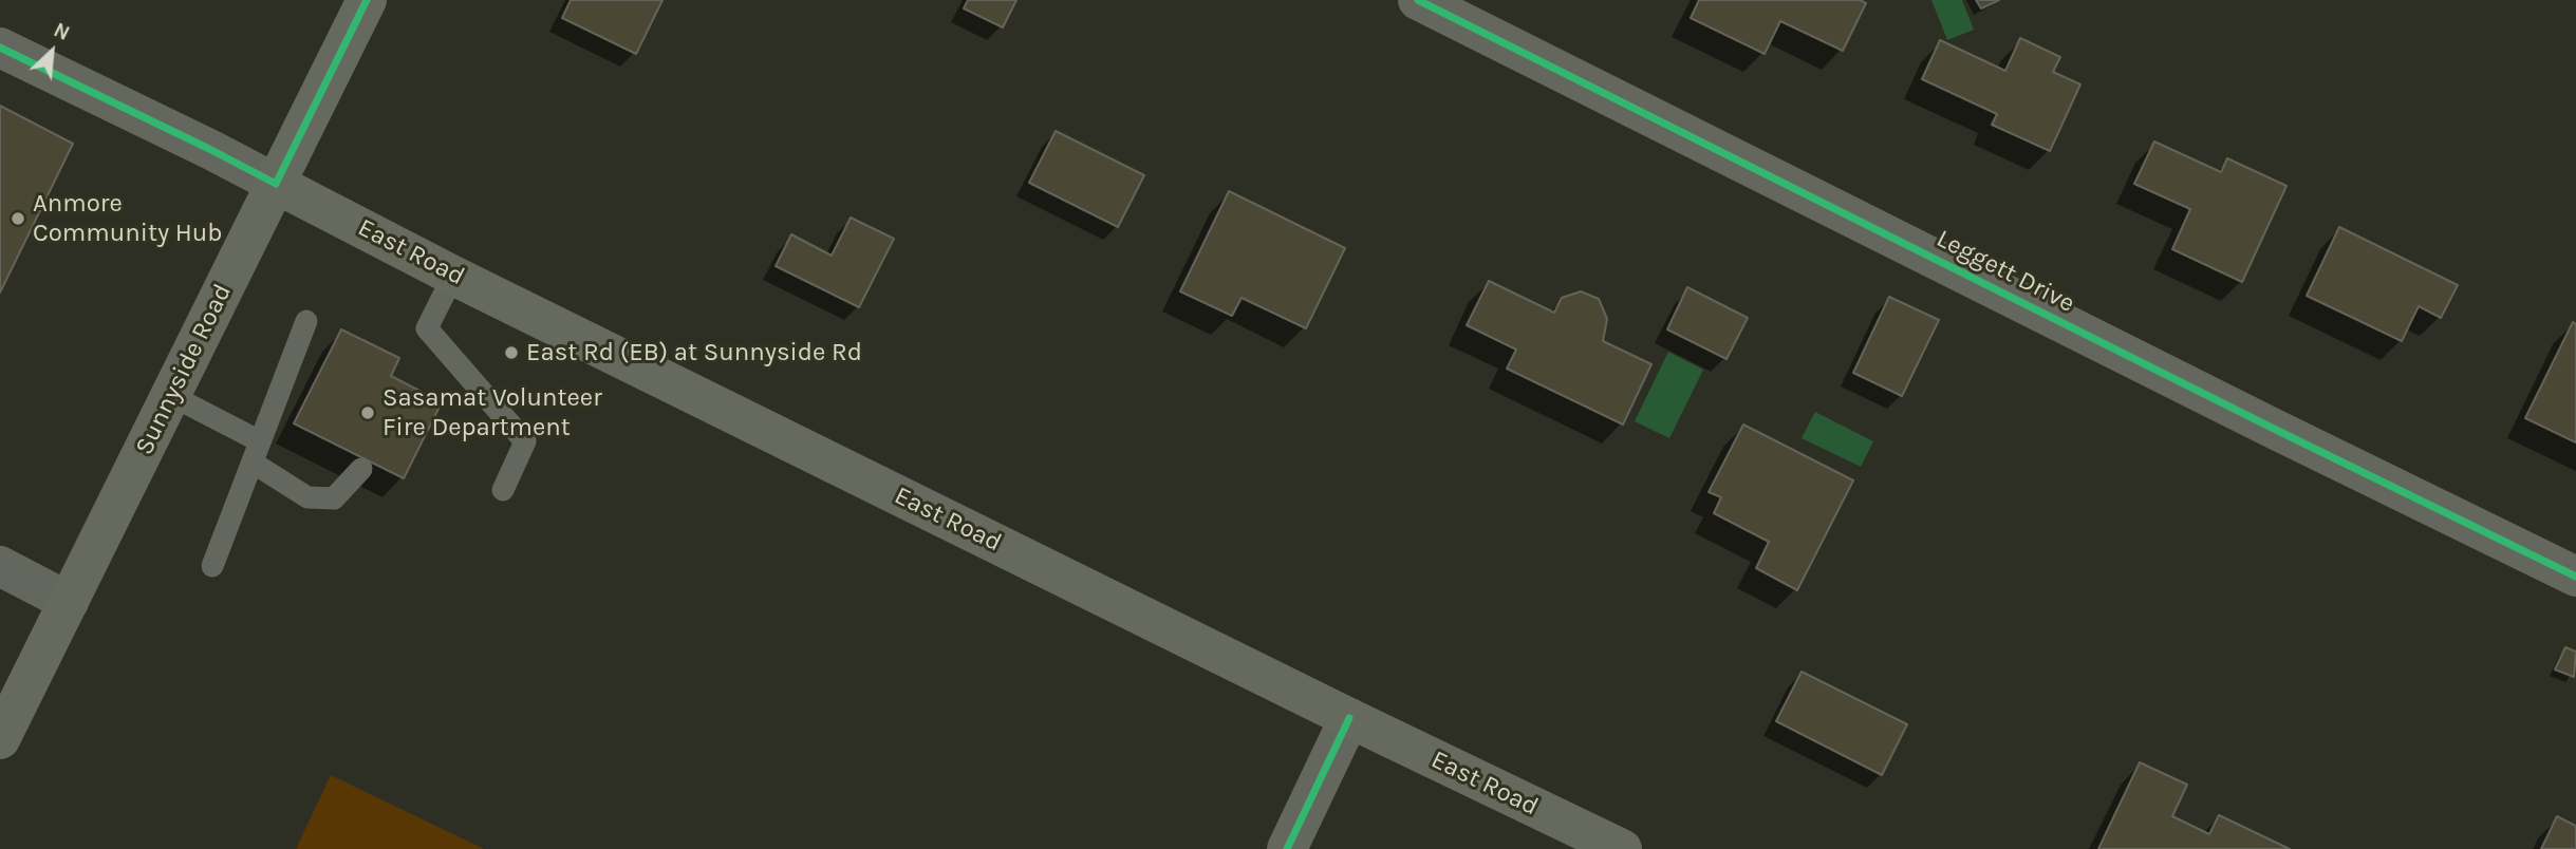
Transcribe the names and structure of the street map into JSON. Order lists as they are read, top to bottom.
{
  "streets": {
    "main road": ["East Road", "Sunnyside Road"],
    "street": ["Leggett Drive"]
  },
  "crossings": [
    ["East Road", "Sunnyside Road"]
  ],
  "places": ["Anmore Community Hub", "East Rd (EB) at Sunnyside Rd", "Sasamat Volunteer Fire Department"],
  "north": "top right"
}
